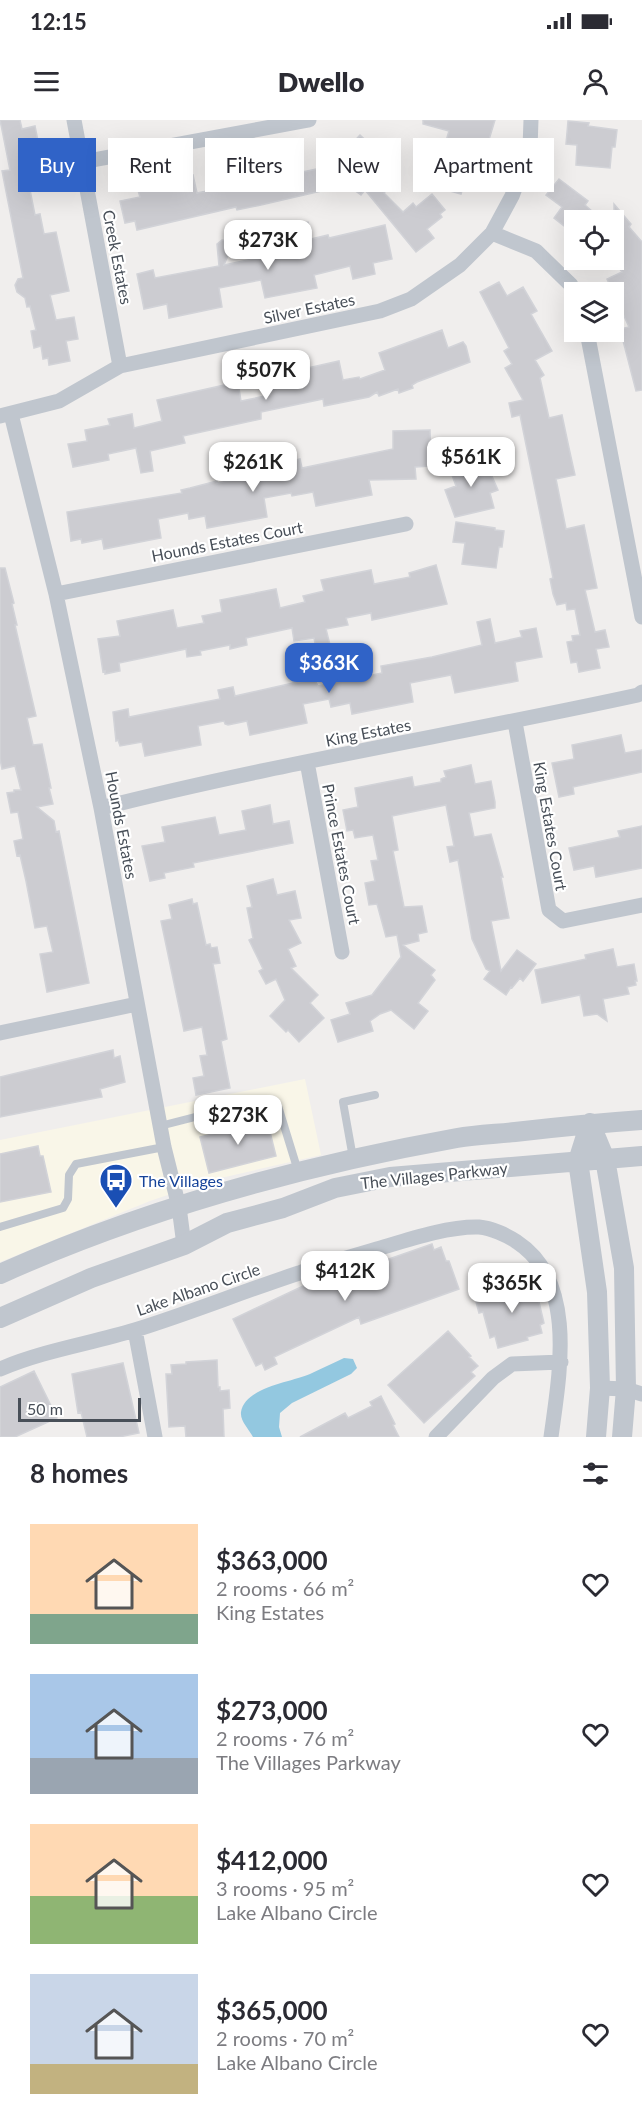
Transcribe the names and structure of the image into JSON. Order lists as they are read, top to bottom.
{
  "streets": {
    "street": [
      "Creek Estates",
      "Silver Estates",
      "Hounds Estates Court",
      "King Estates",
      "Hounds Estates",
      "King Estates Court",
      "Prince Estates Court",
      "The Villages Parkway",
      "Lake Albano Circle"
    ]
  },
  "crossings": [
    ["Creek Estates", "Silver Estates"],
    ["Silver Estates", "Hounds Estates"],
    ["Hounds Estates Court", "Hounds Estates"],
    ["King Estates", "Hounds Estates"],
    ["King Estates", "King Estates Court"],
    ["King Estates", "Prince Estates Court"],
    ["Hounds Estates", "The Villages Parkway"]
  ],
  "places": {
    "bus stop": ["The Villages"]
  },
  "scale_bar": "50 m",
  "page": {
    "status": "12:15",
    "header": "Dwello",
    "chip": [
      "Buy",
      "Rent",
      "Filters",
      "New",
      "Apartment"
    ],
    "price": [
      "$273K",
      "$507K",
      "$561K",
      "$261K",
      "$363K",
      "$273K",
      "$412K",
      "$365K"
    ],
    "scale": "50 m",
    "heading": "8 homes",
    "list": [
      {
        "name": "$363,000",
        "note": "2 rooms · 66 m² · King Estates"
      },
      {
        "name": "$273,000",
        "note": "2 rooms · 76 m² · The Villages Parkway"
      },
      {
        "name": "$412,000",
        "note": "3 rooms · 95 m² · Lake Albano Circle"
      },
      {
        "name": "$365,000",
        "note": "2 rooms · 70 m² · Lake Albano Circle"
      }
    ]
  }
}
